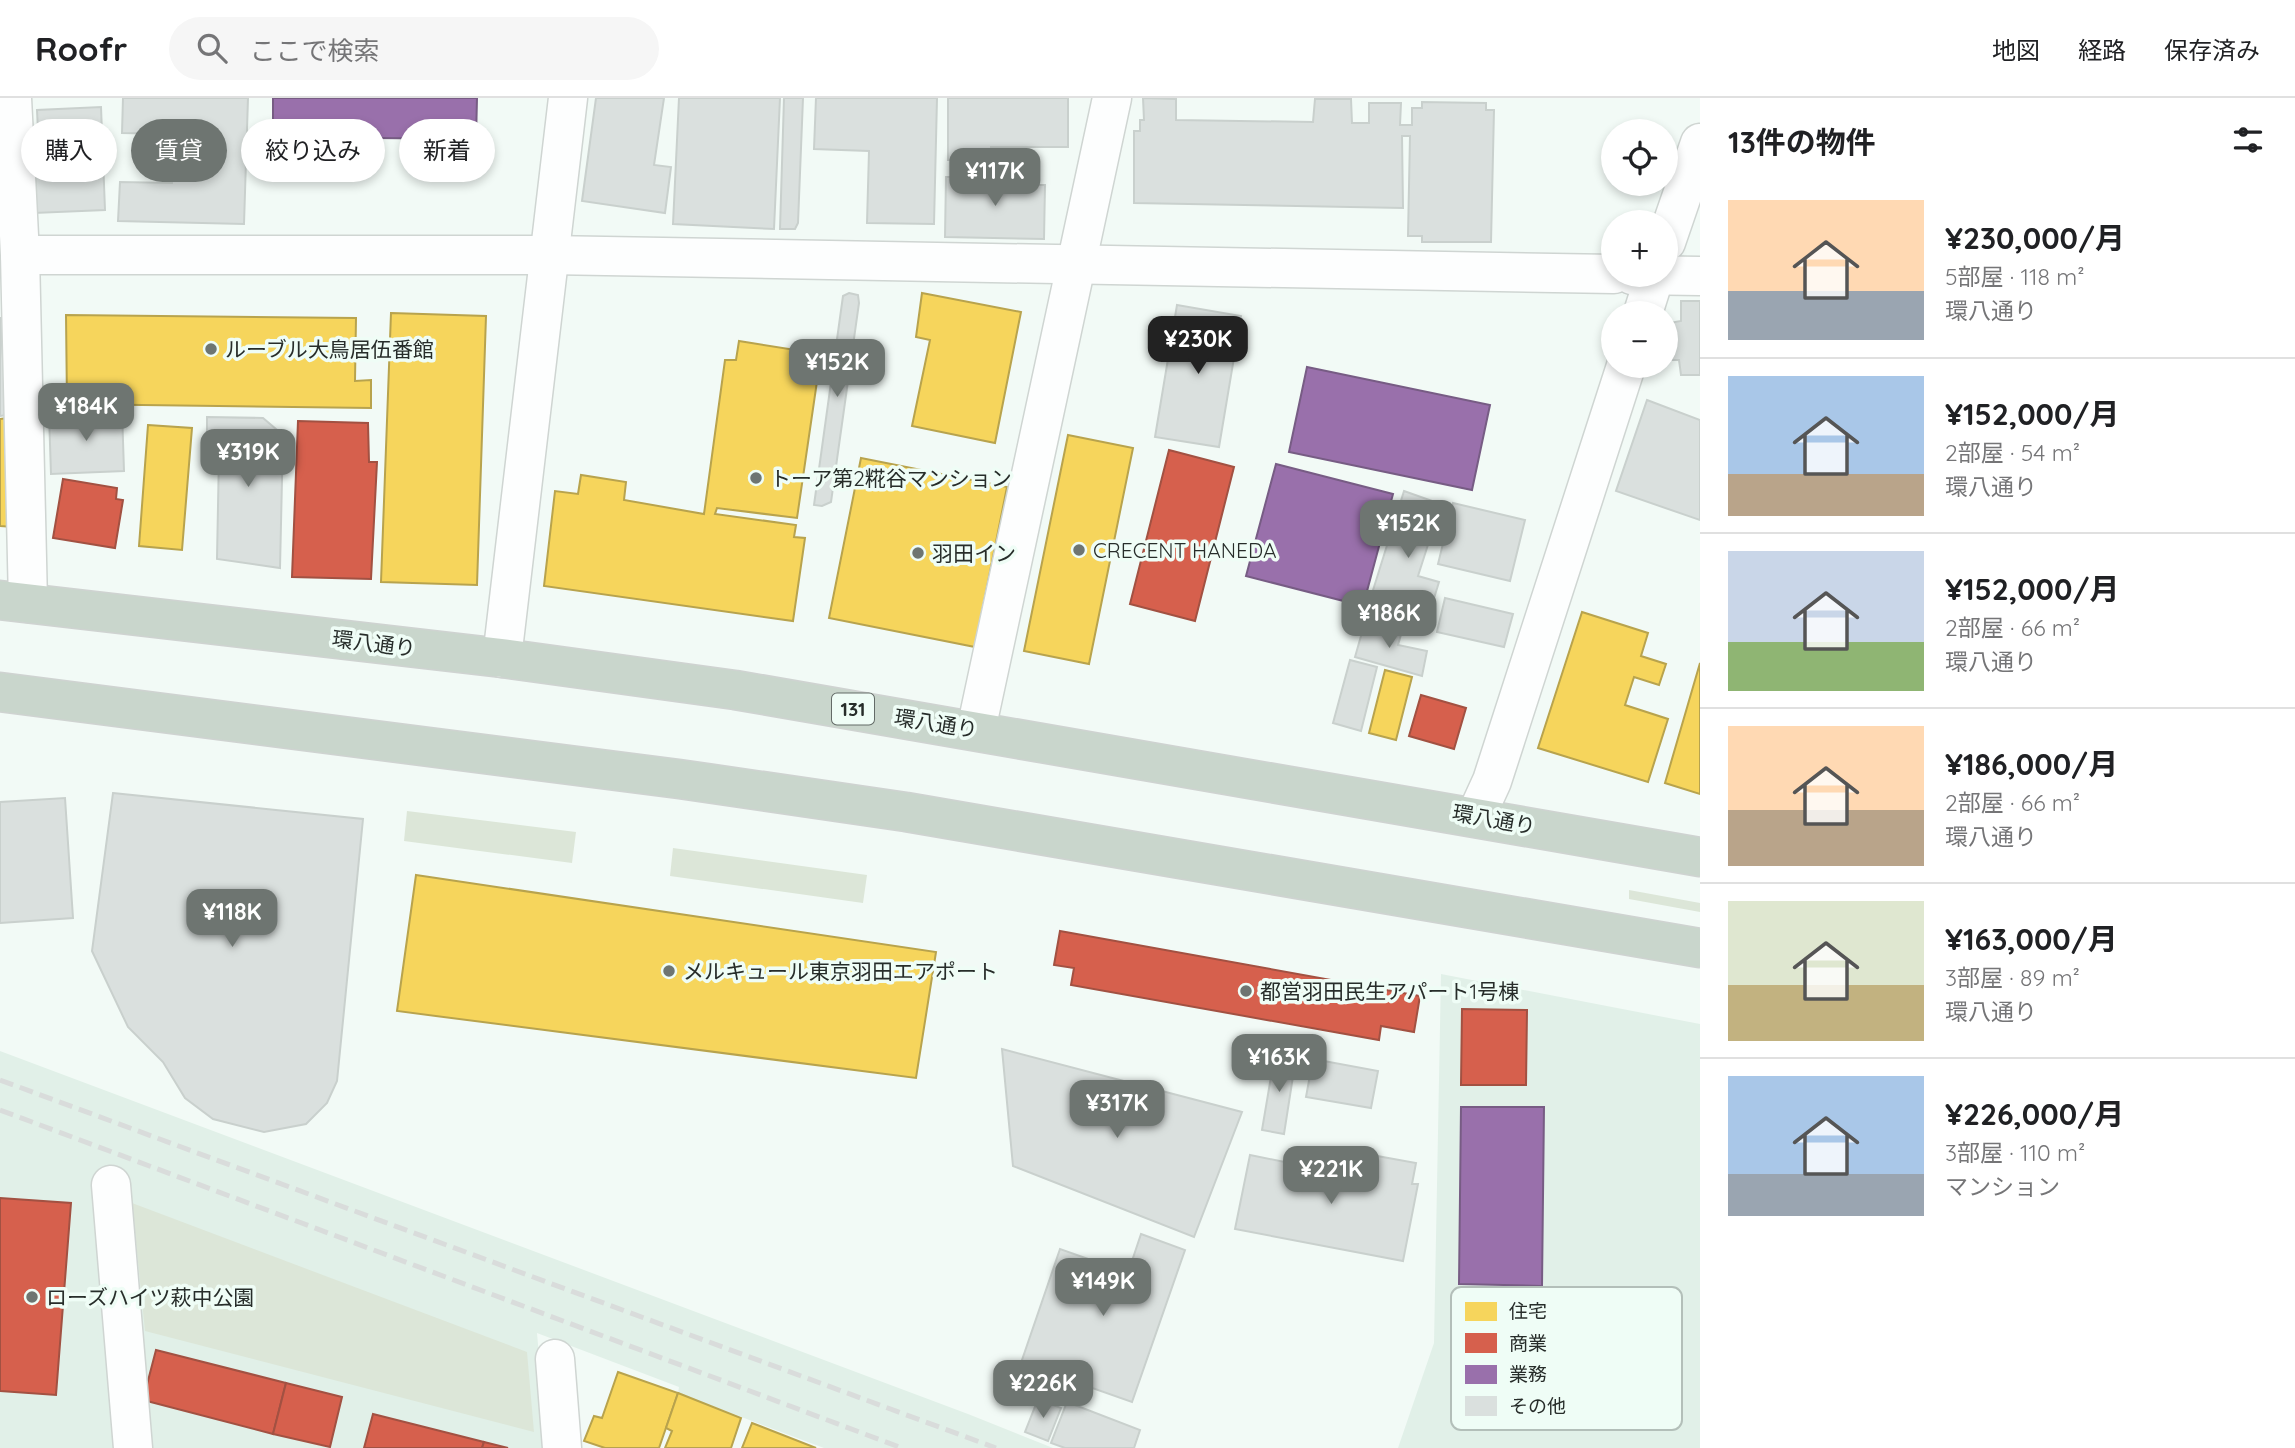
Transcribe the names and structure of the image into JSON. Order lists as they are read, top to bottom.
{
  "streets": {
    "highway": ["環八通り", "131"]
  },
  "places": [
    "ルーブル大鳥居伍番館",
    "トーア第2糀谷マンション",
    "CRECENT HANEDA",
    "羽田イン",
    "メルキュール東京羽田エアポート",
    "都営羽田民生アパート1号棟",
    "ローズハイツ萩中公園"
  ],
  "legend": [
    "住宅",
    "商業",
    "業務",
    "その他"
  ],
  "page": {
    "header": "Roofr",
    "search": "ここで検索",
    "nav": ["地図", "経路", "保存済み"],
    "heading": "13件の物件",
    "map_buttons": ["+", "−"],
    "chip": [
      "購入",
      "賃貸",
      "絞り込み",
      "新着"
    ],
    "price": [
      "¥117K",
      "¥230K",
      "¥152K",
      "¥184K",
      "¥319K",
      "¥152K",
      "¥186K",
      "¥118K",
      "¥163K",
      "¥317K",
      "¥221K",
      "¥149K",
      "¥226K"
    ],
    "list": [
      {
        "name": "¥230,000/月",
        "note": "5部屋 · 118 m² · 環八通り"
      },
      {
        "name": "¥152,000/月",
        "note": "2部屋 · 54 m² · 環八通り"
      },
      {
        "name": "¥152,000/月",
        "note": "2部屋 · 66 m² · 環八通り"
      },
      {
        "name": "¥186,000/月",
        "note": "2部屋 · 66 m² · 環八通り"
      },
      {
        "name": "¥163,000/月",
        "note": "3部屋 · 89 m² · 環八通り"
      },
      {
        "name": "¥226,000/月",
        "note": "3部屋 · 110 m² · マンション"
      }
    ]
  }
}
